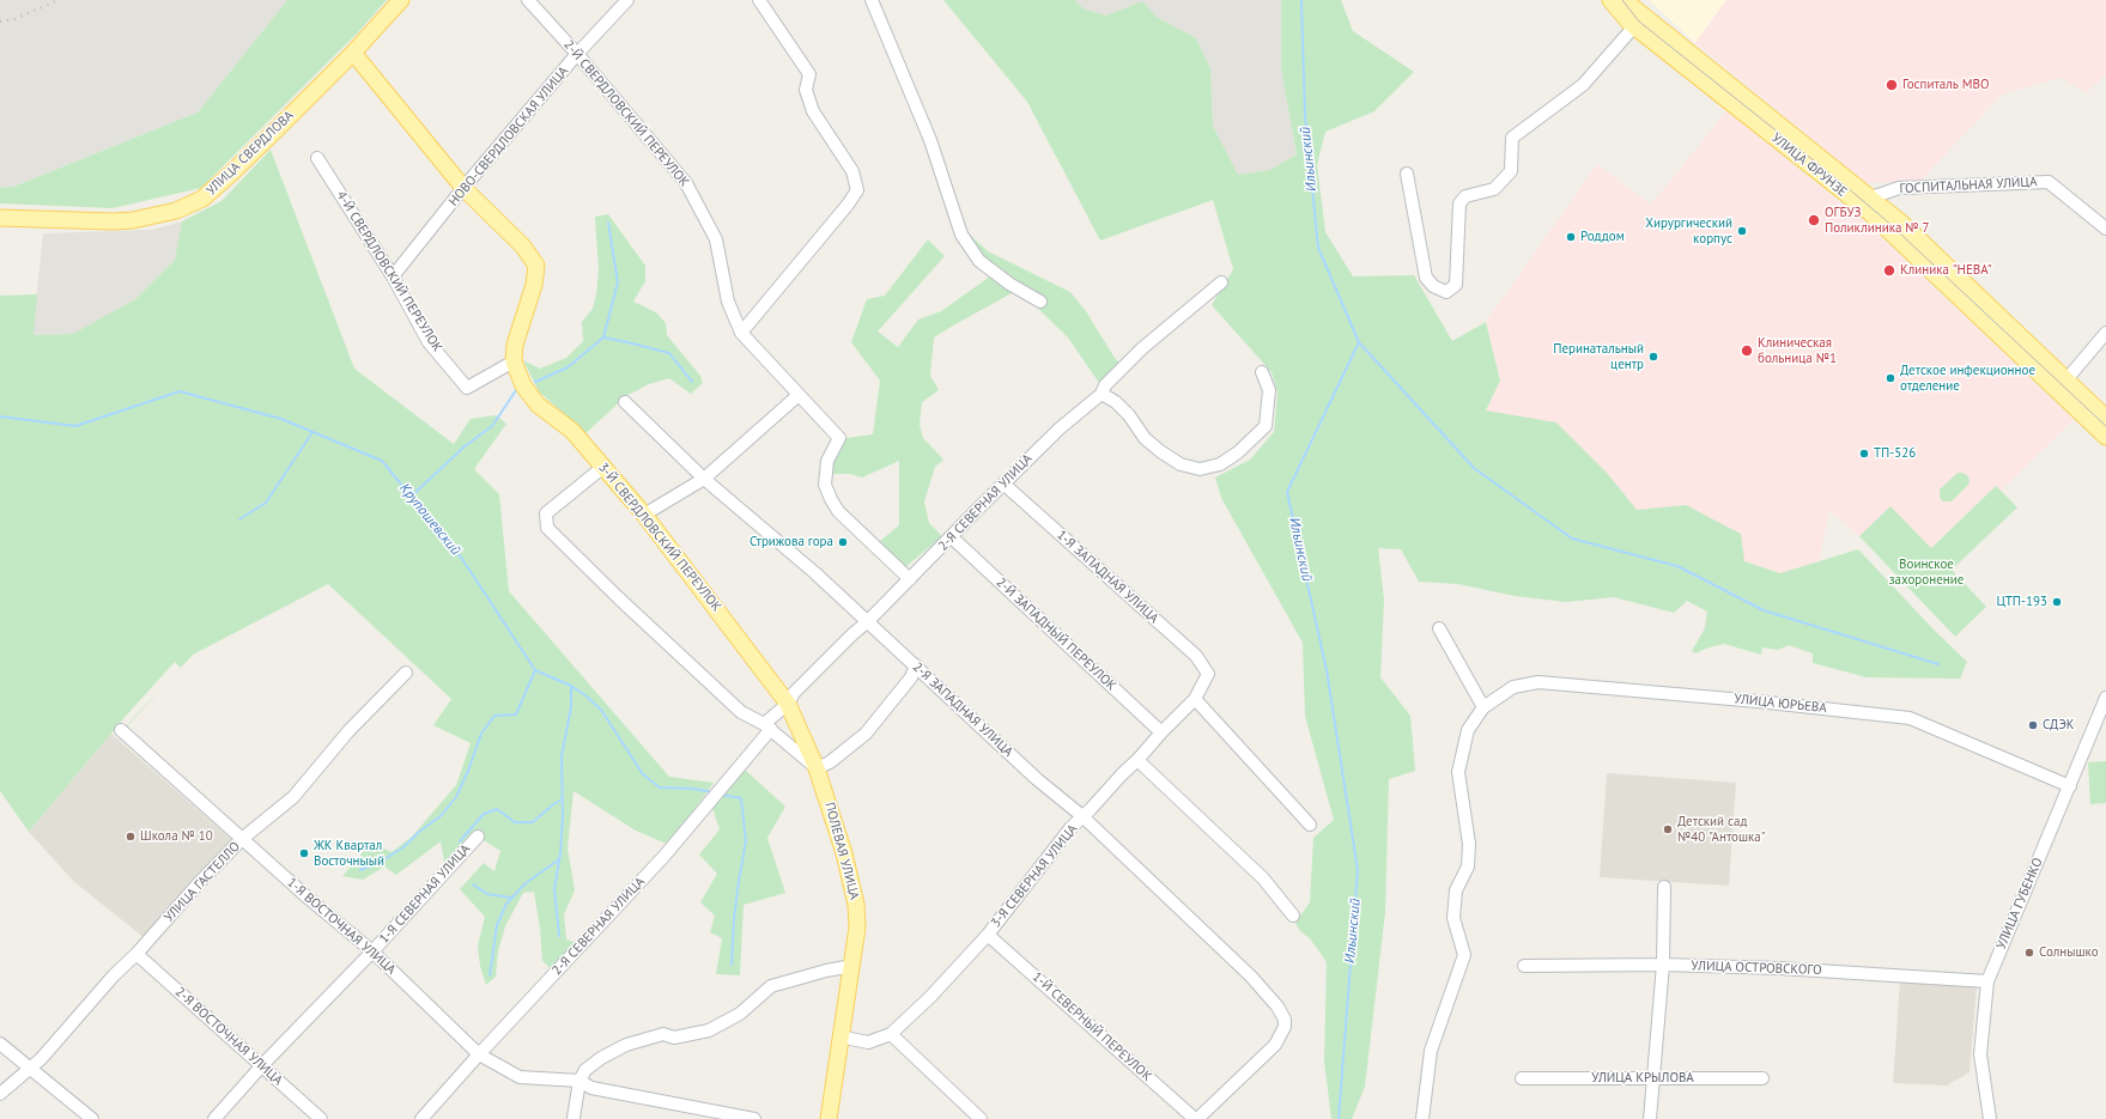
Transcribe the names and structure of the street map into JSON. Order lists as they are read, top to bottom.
{
  "streets": {
    "main road": [
      "УЛИЦА СВЕРДЛОВА",
      "УЛИЦА ФРУНЗЕ",
      "3-Й СВЕРДЛОВСКИЙ ПЕРЕУЛОК",
      "ПОЛЕВАЯ УЛИЦА"
    ],
    "street": [
      "2-Й СВЕРДЛОВСКИЙ ПЕРЕУЛОК",
      "НОВО-СВЕРДЛОВСКАЯ УЛИЦА",
      "ГОСПИТАЛЬНАЯ УЛИЦА",
      "4-Й СВЕРДЛОВСКИЙ ПЕРЕУЛОК",
      "2-Я СЕВЕРНАЯ УЛИЦА",
      "1-Я ЗАПАДНАЯ УЛИЦА",
      "2-Й ЗАПАДНЫЙ ПЕРЕУЛОК",
      "УЛИЦА ЮРЬЕВА",
      "2-Я ЗАПАДНАЯ УЛИЦА",
      "3-Я СЕВЕРНАЯ УЛИЦА",
      "УЛИЦА ГАСТЕЛЛО",
      "1-Я СЕВЕРНАЯ УЛИЦА",
      "УЛИЦА ГУБЕНКО",
      "1-Я ВОСТОЧНАЯ УЛИЦА",
      "УЛИЦА ОСТРОВСКОГО",
      "1-Й СЕВЕРНЫЙ ПЕРЕУЛОК",
      "2-Я ВОСТОЧНАЯ УЛИЦА",
      "УЛИЦА КРЫЛОВА"
    ]
  },
  "crossings": [
    ["2-Й СВЕРДЛОВСКИЙ ПЕРЕУЛОК", "НОВО-СВЕРДЛОВСКАЯ УЛИЦА"],
    ["2-Й СВЕРДЛОВСКИЙ ПЕРЕУЛОК", "2-Я СЕВЕРНАЯ УЛИЦА"],
    ["НОВО-СВЕРДЛОВСКАЯ УЛИЦА", "4-Й СВЕРДЛОВСКИЙ ПЕРЕУЛОК"],
    ["УЛИЦА ФРУНЗЕ", "ГОСПИТАЛЬНАЯ УЛИЦА"],
    ["4-Й СВЕРДЛОВСКИЙ ПЕРЕУЛОК", "3-Й СВЕРДЛОВСКИЙ ПЕРЕУЛОК"],
    ["2-Я СЕВЕРНАЯ УЛИЦА", "3-Й СВЕРДЛОВСКИЙ ПЕРЕУЛОК"],
    ["2-Я СЕВЕРНАЯ УЛИЦА", "1-Я ЗАПАДНАЯ УЛИЦА"],
    ["2-Я СЕВЕРНАЯ УЛИЦА", "2-Й ЗАПАДНЫЙ ПЕРЕУЛОК"],
    ["2-Я СЕВЕРНАЯ УЛИЦА", "2-Я ЗАПАДНАЯ УЛИЦА"],
    ["2-Я СЕВЕРНАЯ УЛИЦА", "ПОЛЕВАЯ УЛИЦА"],
    ["2-Я СЕВЕРНАЯ УЛИЦА", "1-Я ВОСТОЧНАЯ УЛИЦА"],
    ["3-Й СВЕРДЛОВСКИЙ ПЕРЕУЛОК", "ПОЛЕВАЯ УЛИЦА"],
    ["1-Я ЗАПАДНАЯ УЛИЦА", "3-Я СЕВЕРНАЯ УЛИЦА"],
    ["2-Й ЗАПАДНЫЙ ПЕРЕУЛОК", "3-Я СЕВЕРНАЯ УЛИЦА"],
    ["УЛИЦА ЮРЬЕВА", "УЛИЦА ГУБЕНКО"],
    ["2-Я ЗАПАДНАЯ УЛИЦА", "3-Я СЕВЕРНАЯ УЛИЦА"],
    ["2-Я ЗАПАДНАЯ УЛИЦА", "1-Й СЕВЕРНЫЙ ПЕРЕУЛОК"],
    ["ПОЛЕВАЯ УЛИЦА", "3-Я СЕВЕРНАЯ УЛИЦА"],
    ["3-Я СЕВЕРНАЯ УЛИЦА", "1-Й СЕВЕРНЫЙ ПЕРЕУЛОК"],
    ["УЛИЦА ГАСТЕЛЛО", "1-Я ВОСТОЧНАЯ УЛИЦА"],
    ["УЛИЦА ГАСТЕЛЛО", "2-Я ВОСТОЧНАЯ УЛИЦА"],
    ["1-Я СЕВЕРНАЯ УЛИЦА", "1-Я ВОСТОЧНАЯ УЛИЦА"],
    ["1-Я СЕВЕРНАЯ УЛИЦА", "2-Я ВОСТОЧНАЯ УЛИЦА"],
    ["УЛИЦА ГУБЕНКО", "УЛИЦА ОСТРОВСКОГО"]
  ],
  "water": ["Ильинский", "Крупошевский"],
  "parks": ["Воинское захоронение"],
  "places": [
    "Госпиталь МВО",
    "ОГБУЗ Поликлиника № 7",
    "Хирургический корпус",
    "Роддом",
    "Клиника \"НЕВА\"",
    "Клиническая больница №1",
    "Перинатальный центр",
    "Детское инфекционное отделение",
    "ТП-526",
    "Стрижова гора",
    "ЦТП-193",
    "СДЭК",
    "Детский сад №40 \"Антошка\"",
    "Школа № 10",
    "ЖК Квартал Восточныый",
    "Солнышко"
  ]
}
